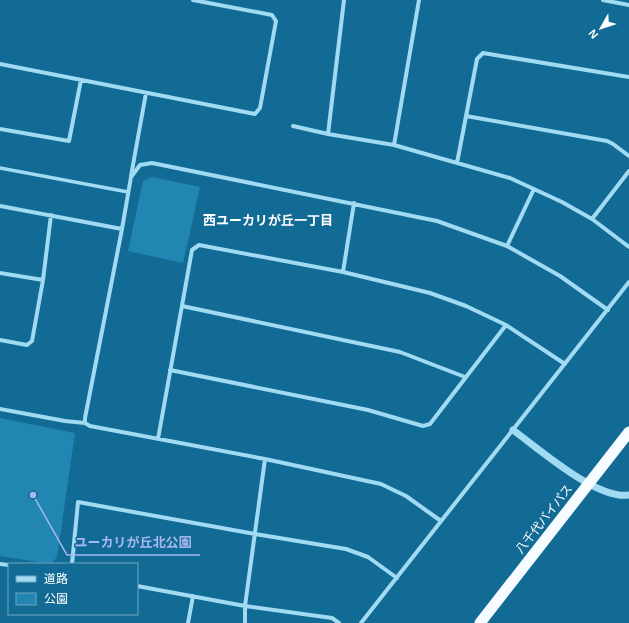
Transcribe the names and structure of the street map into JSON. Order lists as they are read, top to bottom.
{
  "streets": {
    "highway": ["八千代バイパス"]
  },
  "districts": ["西ユーカリが丘一丁目"],
  "places": ["ユーカリが丘北公園"],
  "legend": ["道路", "公園"],
  "north": "bottom left"
}
